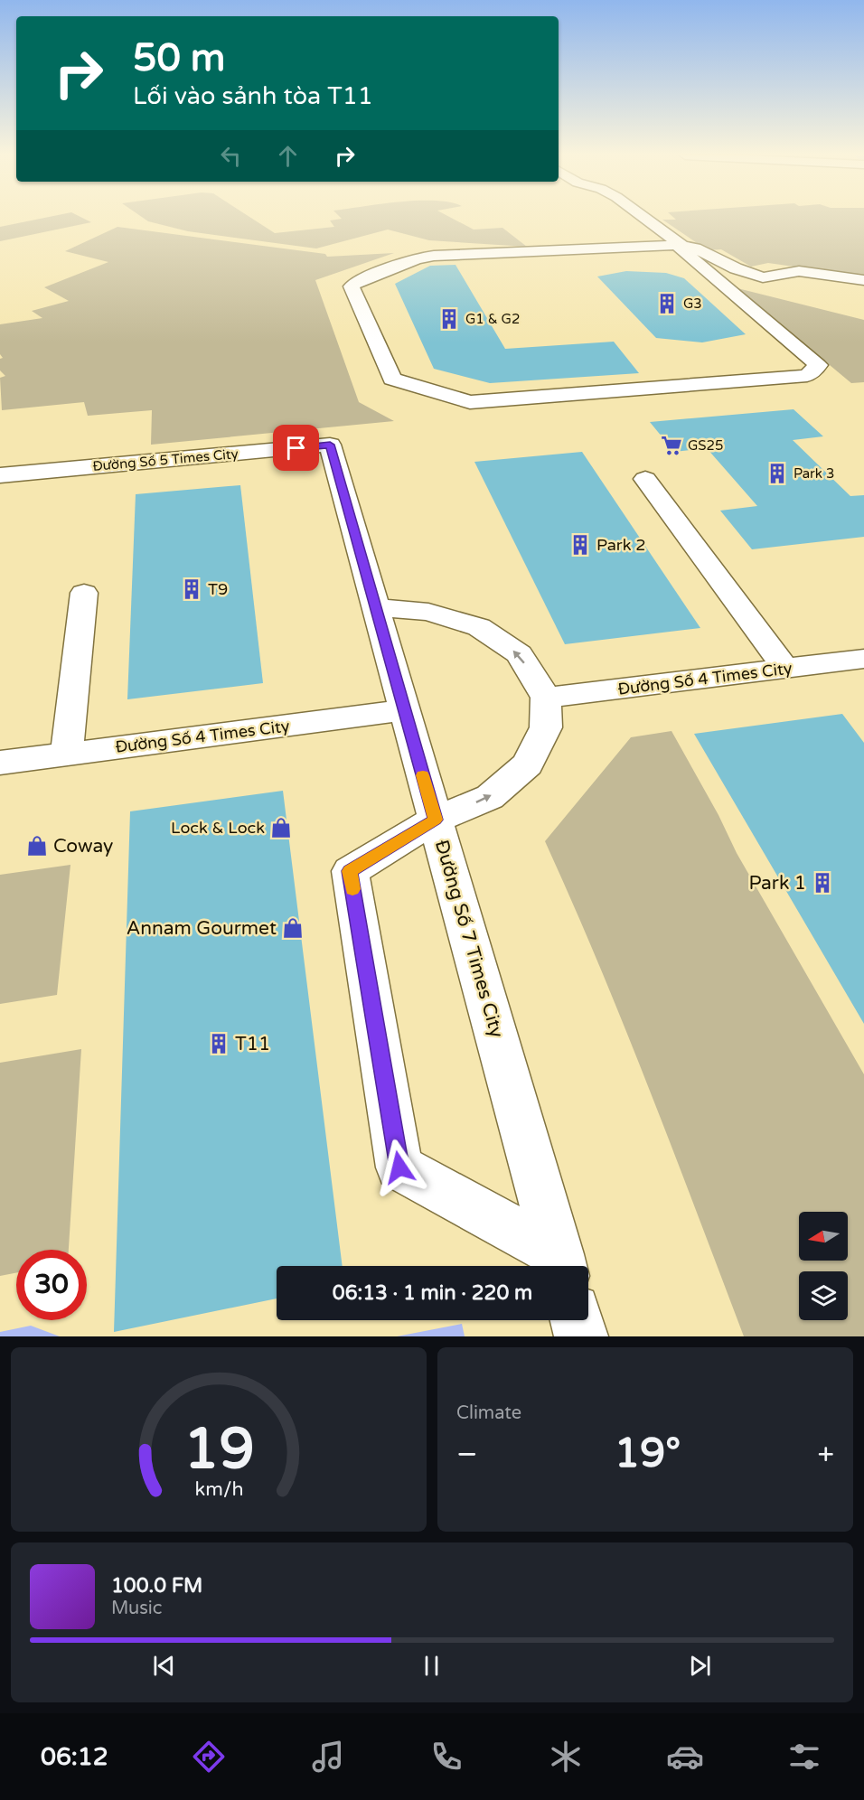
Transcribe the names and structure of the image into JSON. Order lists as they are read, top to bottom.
{
  "streets": {
    "street": ["Đường Số 5 Times City", "Đường Số 4 Times City", "Đường Số 7 Times City"]
  },
  "crossings": [
    ["Đường Số 5 Times City", "Đường Số 7 Times City"],
    ["Đường Số 4 Times City", "Đường Số 7 Times City"]
  ],
  "places": {
    "building": [
      "G3",
      "G1 & G2",
      "Park 3",
      "Park 2",
      "T9",
      "Park 1",
      "T11"
    ],
    "supermarket": ["GS25"],
    "shop": ["Lock & Lock", "Coway", "Annam Gourmet"]
  },
  "north": "left",
  "page": {
    "turn": ["50 m", "Lối vào sảnh tòa T11"],
    "limit": "30",
    "trip": "06:13 · 1 min · 220 m",
    "tile": "Climate",
    "heat": ["−", "19°", "+"],
    "song": ["100.0 FM", "Music"],
    "tabs": "06:12",
    "gauge": ["19", "km/h"]
  }
}
